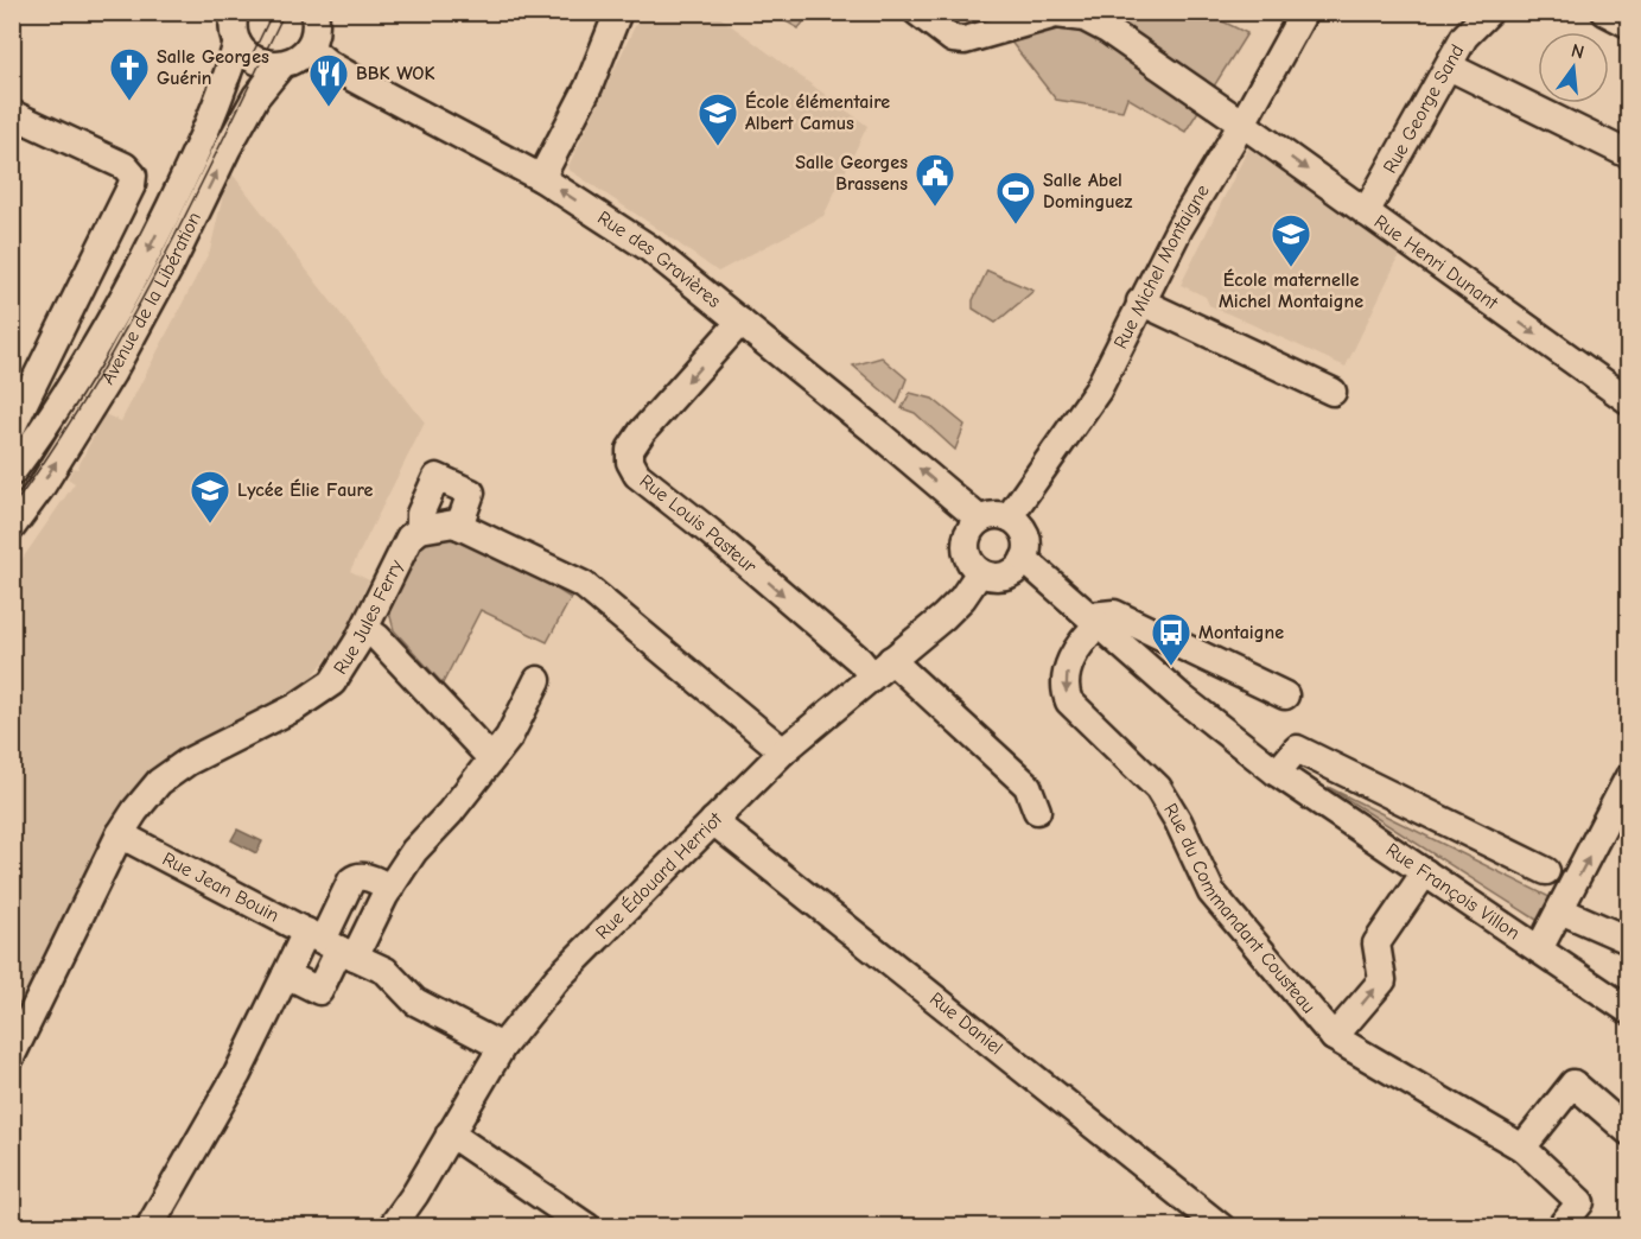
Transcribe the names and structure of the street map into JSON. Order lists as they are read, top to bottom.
{
  "streets": {
    "street": [
      "Rue George Sand",
      "Rue des Gravières",
      "Rue Henri Dunant",
      "Rue Michel Montaigne",
      "Avenue de la Libération",
      "Rue Louis Pasteur",
      "Rue Jules Ferry",
      "Rue Édouard Herriot",
      "Rue Jean Bouin",
      "Rue François Villon",
      "Rue du Commandant Cousteau",
      "Rue Daniel"
    ]
  },
  "crossings": [
    ["Rue George Sand", "Rue Henri Dunant"],
    ["Rue des Gravières", "Rue Michel Montaigne"],
    ["Rue des Gravières", "Avenue de la Libération"],
    ["Rue des Gravières", "Rue Louis Pasteur"],
    ["Rue des Gravières", "Rue Édouard Herriot"],
    ["Rue des Gravières", "Rue François Villon"],
    ["Rue Henri Dunant", "Rue Michel Montaigne"],
    ["Rue Michel Montaigne", "Rue Édouard Herriot"],
    ["Rue Michel Montaigne", "Rue François Villon"],
    ["Rue Louis Pasteur", "Rue Édouard Herriot"],
    ["Rue Jules Ferry", "Rue Jean Bouin"],
    ["Rue Édouard Herriot", "Rue Jean Bouin"],
    ["Rue Édouard Herriot", "Rue François Villon"],
    ["Rue Édouard Herriot", "Rue Daniel"],
    ["Rue François Villon", "Rue du Commandant Cousteau"]
  ],
  "one_way": ["Rue des Gravières"],
  "places": {
    "church": ["Salle Georges Guérin"],
    "restaurant": ["BBK WOK"],
    "school or university": ["École élémentaire Albert Camus", "École maternelle Michel Montaigne", "Lycée Élie Faure"],
    "public building": ["Salle Georges Brassens"],
    "sports": ["Salle Abel Dominguez"],
    "bus stop": ["Montaigne"]
  },
  "north": "top"
}
